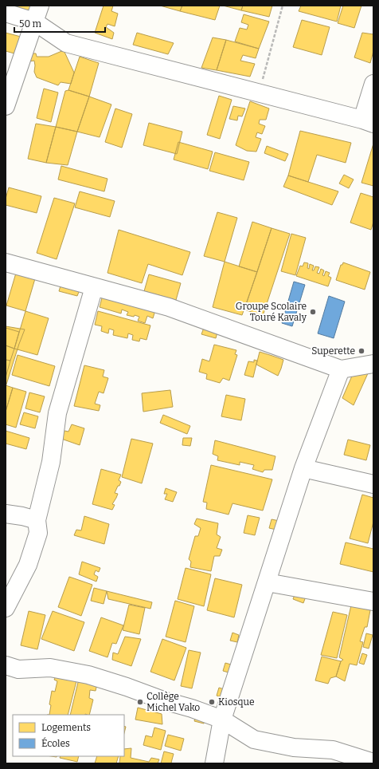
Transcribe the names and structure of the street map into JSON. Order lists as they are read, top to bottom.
{
  "places": [
    "Groupe Scolaire Touré Kavaly",
    "Superette",
    "Collège Michel Vako",
    "Kiosque"
  ],
  "legend": ["Logements", "Écoles"],
  "scale_bar": "50 m"
}
